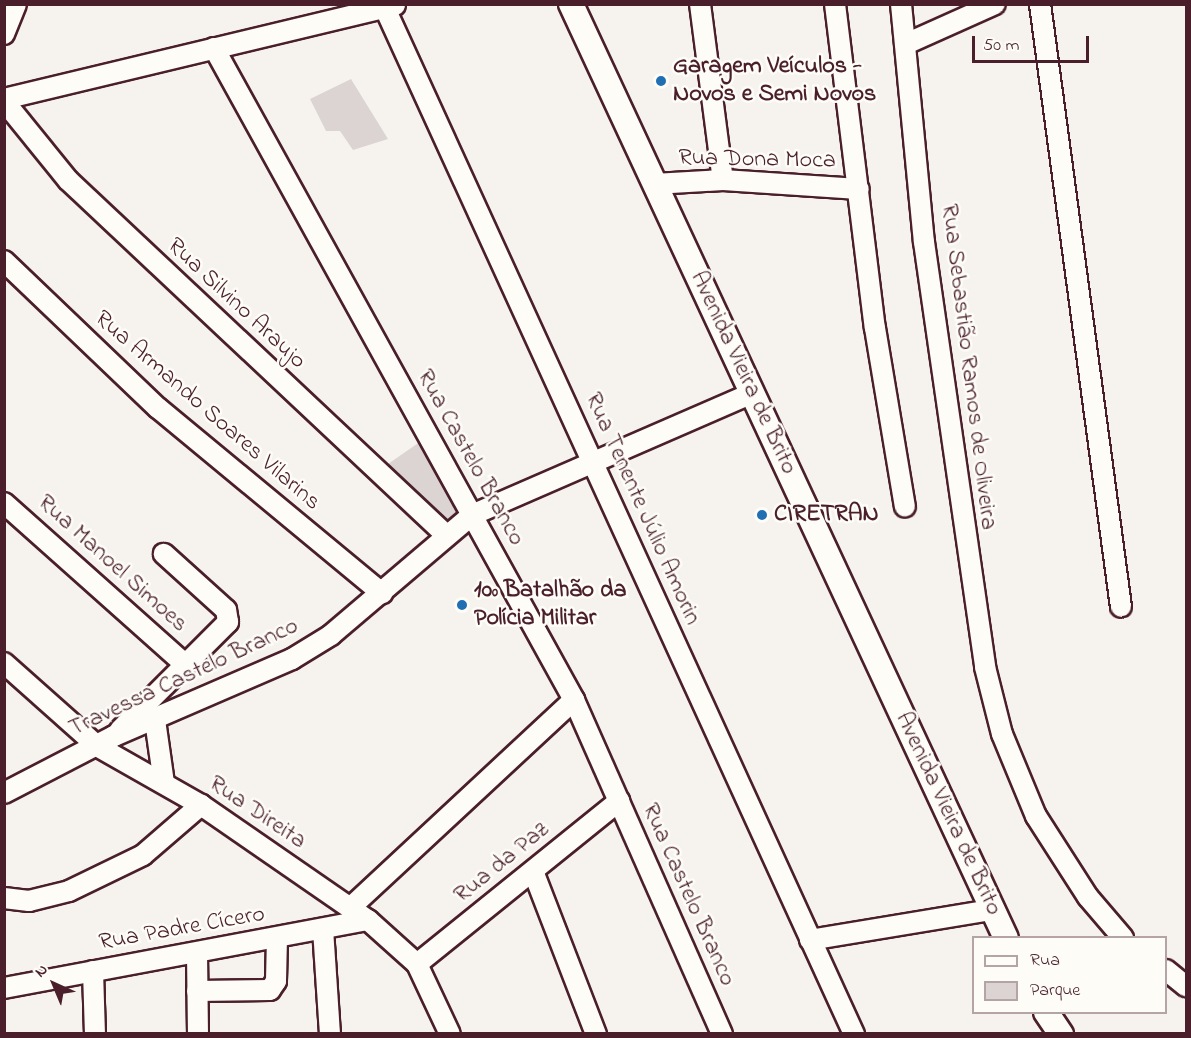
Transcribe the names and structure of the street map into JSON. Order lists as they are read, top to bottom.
{
  "streets": {
    "main road": ["Avenida Vieira de Brito"],
    "street": [
      "Rua Dona Moca",
      "Rua Silvino Araujo",
      "Rua Sebastião Ramos de Oliveira",
      "Rua Armando Soares Vilarins",
      "Rua Castelo Branco",
      "Rua Tenente Júlio Amorin",
      "Rua Manoel Simoes",
      "Travessa Castelo Branco",
      "Rua Direita",
      "Rua da Paz",
      "Rua Padre Cícero"
    ]
  },
  "crossings": [
    ["Rua Dona Moca", "Avenida Vieira de Brito"],
    ["Rua Silvino Araujo", "Travessa Castelo Branco"],
    ["Avenida Vieira de Brito", "Travessa Castelo Branco"],
    ["Rua Armando Soares Vilarins", "Travessa Castelo Branco"],
    ["Rua Castelo Branco", "Travessa Castelo Branco"],
    ["Rua Castelo Branco", "Rua da Paz"],
    ["Rua Tenente Júlio Amorin", "Travessa Castelo Branco"],
    ["Travessa Castelo Branco", "Rua Direita"],
    ["Rua Direita", "Rua da Paz"],
    ["Rua Direita", "Rua Padre Cícero"]
  ],
  "places": ["Garagem Veículos - Novos e Semi Novos", "CIRETRAN", "10º Batalhão da Polícia Militar"],
  "legend": ["Rua", "Parque"],
  "scale_bar": "50 m",
  "north": "top left"
}
